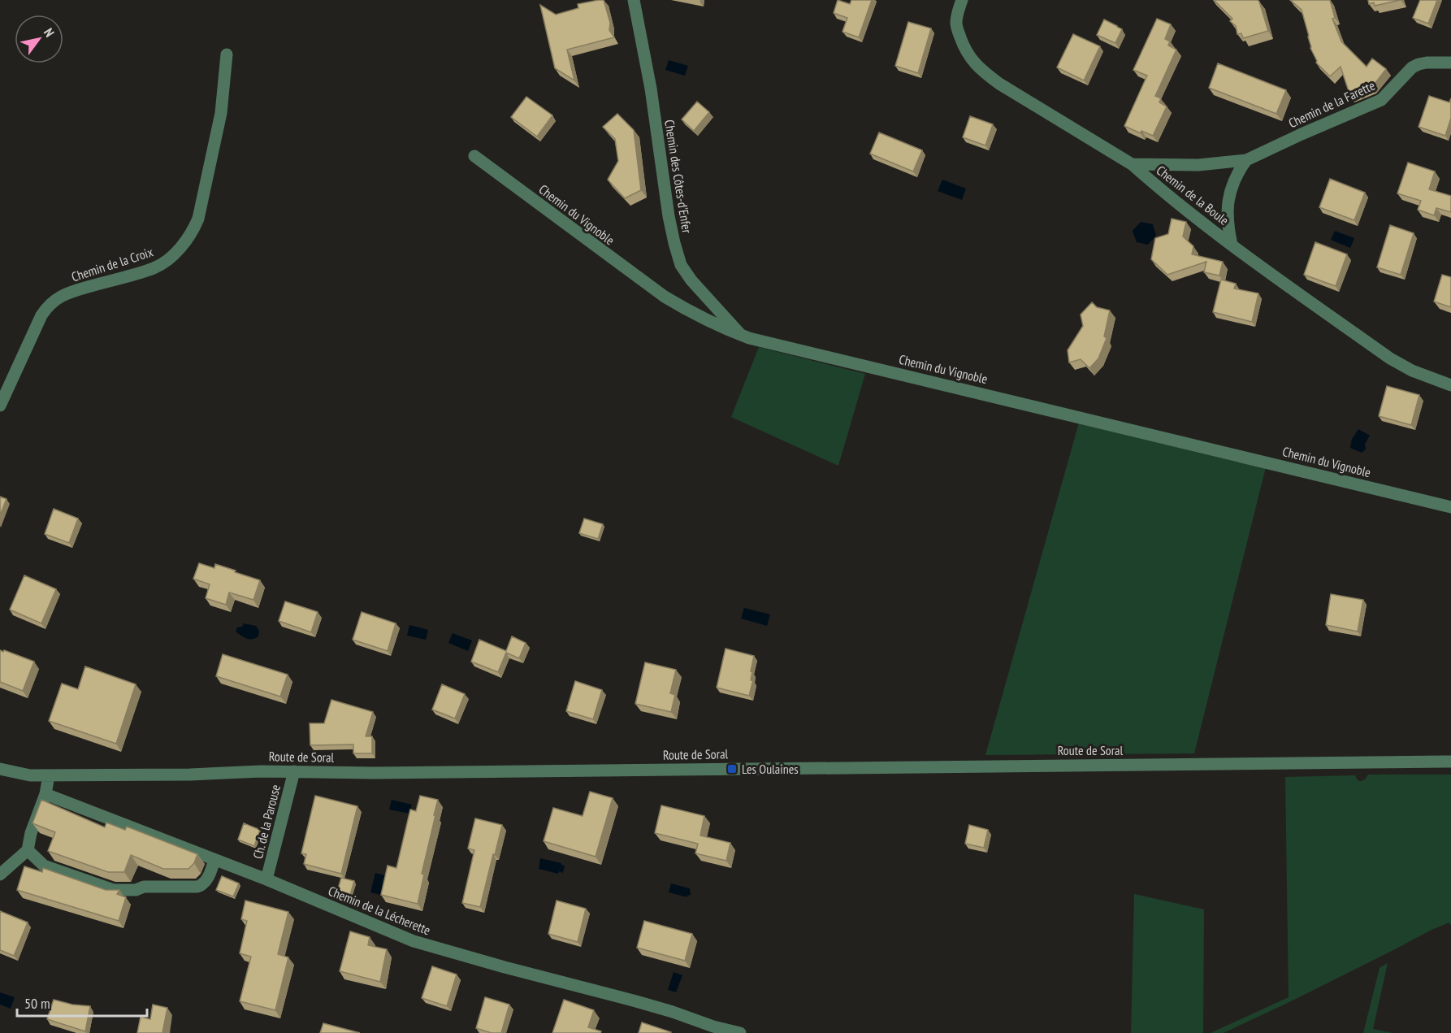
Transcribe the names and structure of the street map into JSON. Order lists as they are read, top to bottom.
{
  "streets": {
    "street": [
      "Chemin de la Farette",
      "Chemin des Côtes-d'Enfer",
      "Chemin de la Boule",
      "Chemin du Vignoble",
      "Chemin de la Croix",
      "Route de Soral",
      "Ch. de la Parouse",
      "Chemin de la Lécherette"
    ]
  },
  "crossings": [
    ["Chemin de la Farette", "Chemin de la Boule"],
    ["Chemin des Côtes-d'Enfer", "Chemin du Vignoble"],
    ["Route de Soral", "Ch. de la Parouse"],
    ["Ch. de la Parouse", "Chemin de la Lécherette"]
  ],
  "places": {
    "transit": ["Les Oulaines"]
  },
  "scale_bar": "50 m",
  "north": "top right"
}
